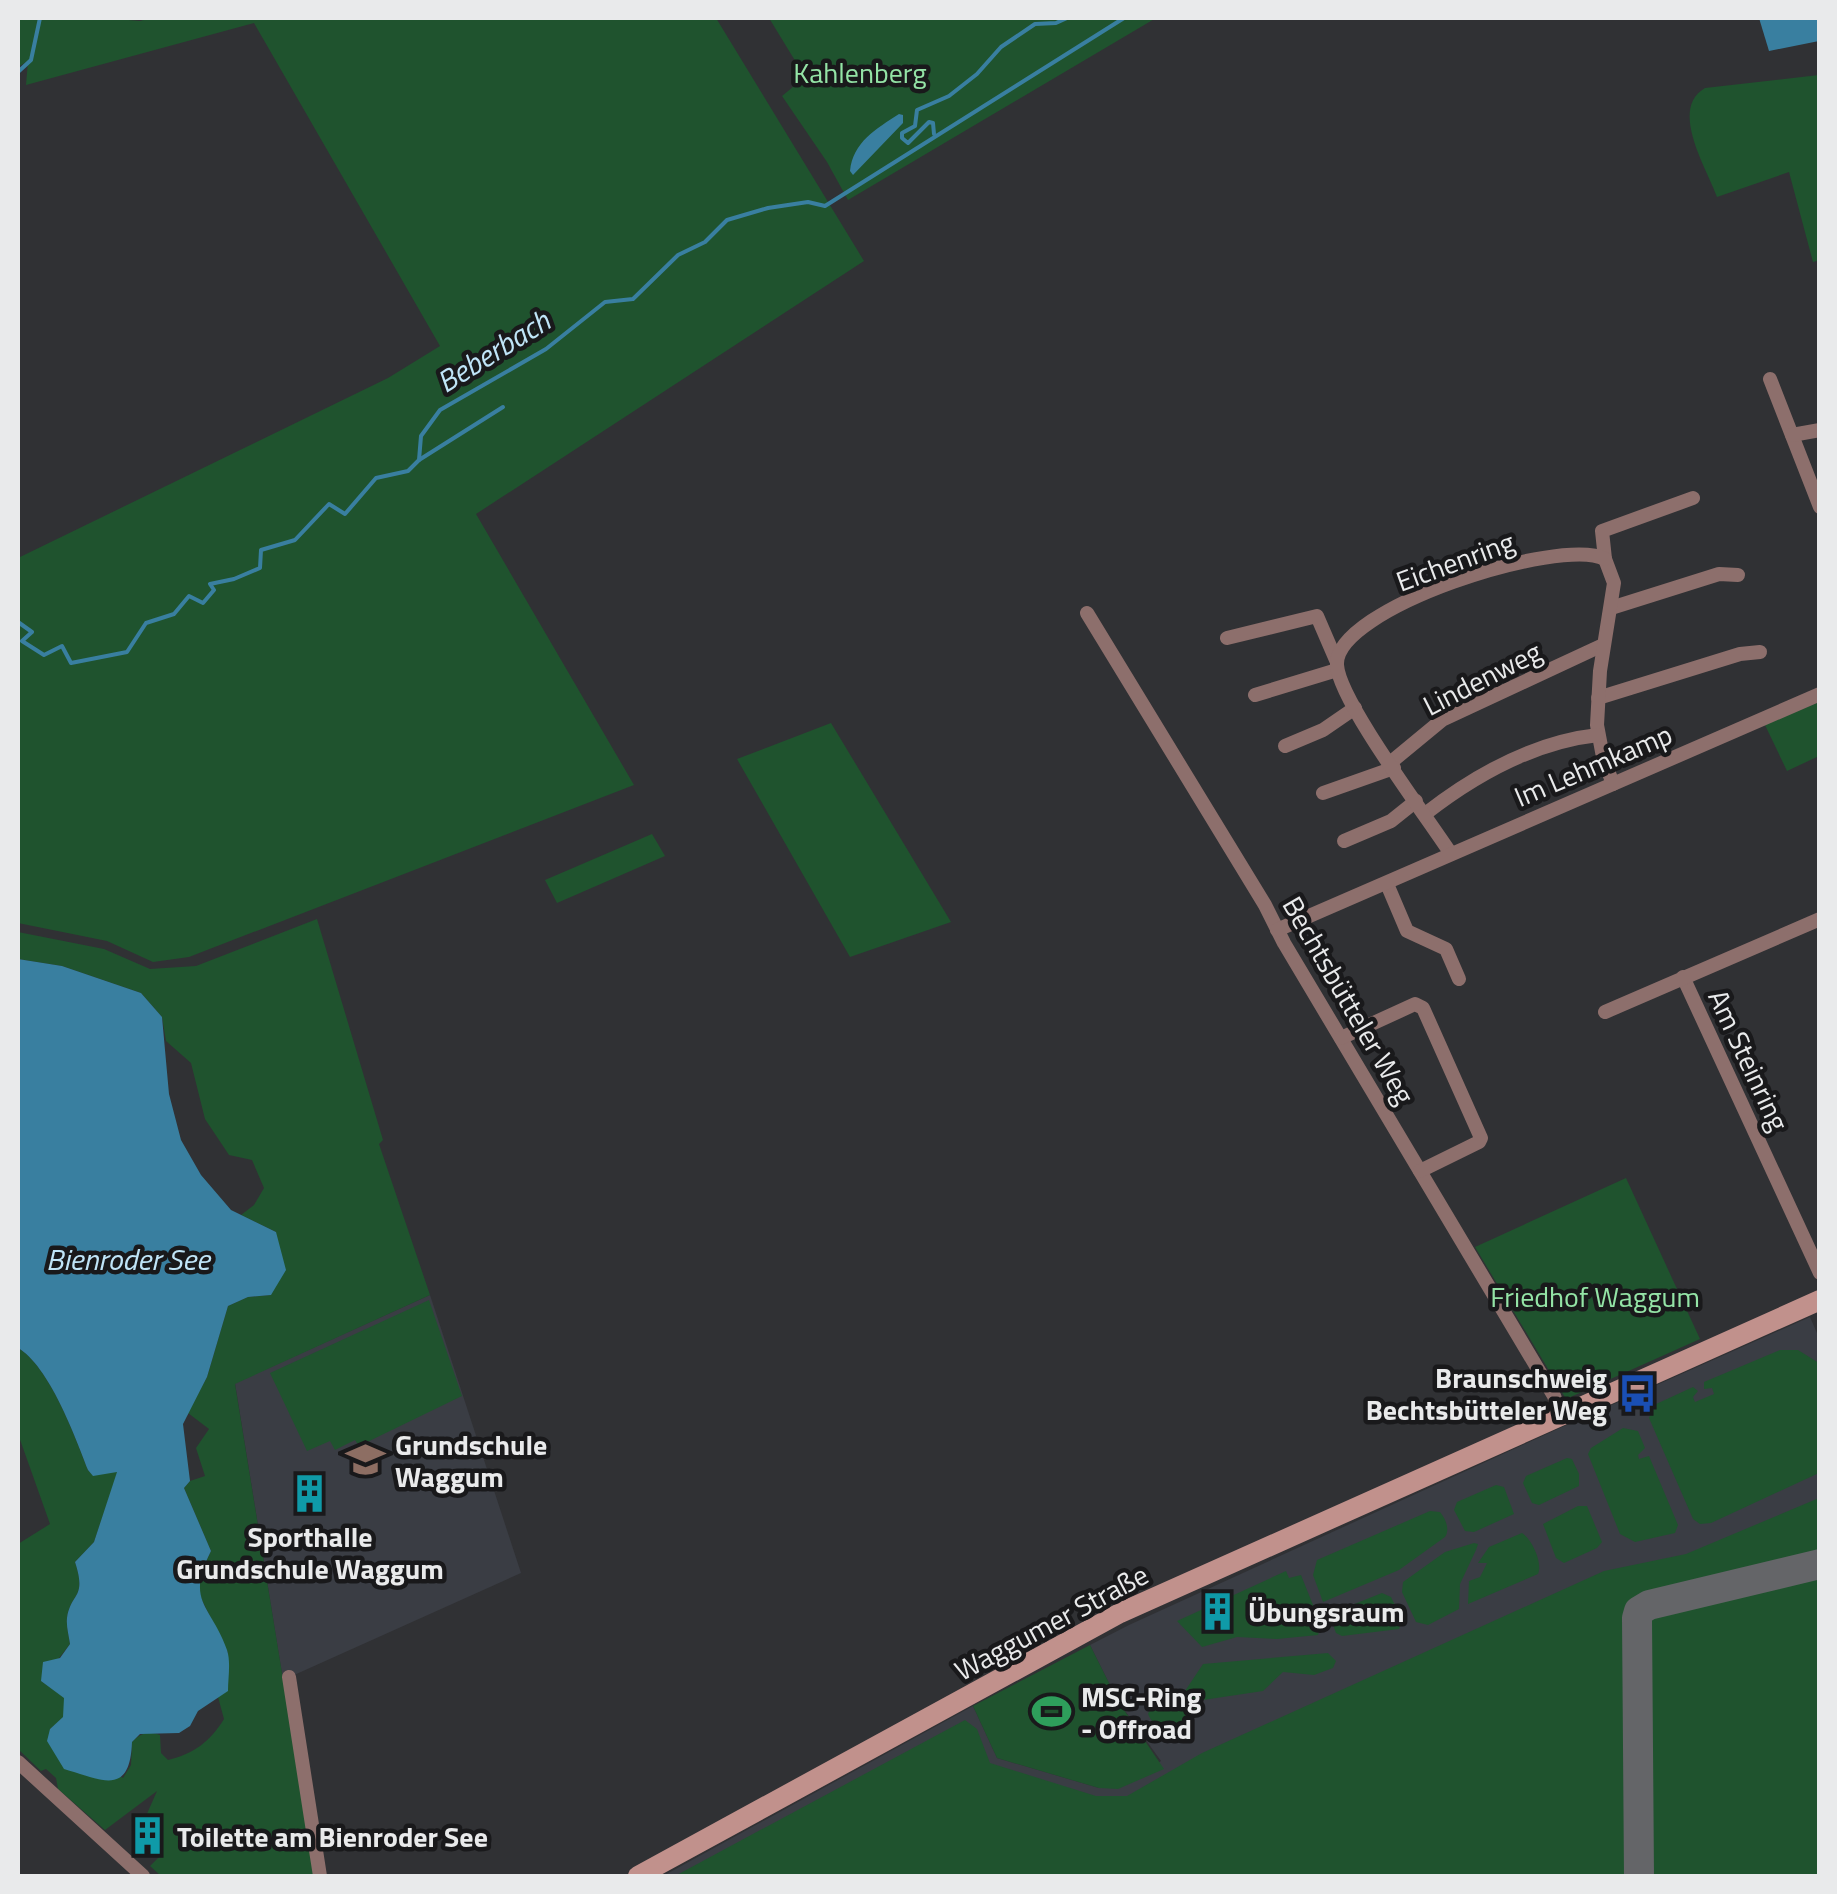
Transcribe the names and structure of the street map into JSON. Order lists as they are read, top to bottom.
{
  "streets": {
    "street": [
      "Eichenring",
      "Lindenweg",
      "Im Lehmkamp",
      "Bechtsbütteler Weg",
      "Am Steinring",
      "Waggumer Straße"
    ]
  },
  "crossings": [
    ["Im Lehmkamp", "Bechtsbütteler Weg"],
    ["Bechtsbütteler Weg", "Waggumer Straße"]
  ],
  "water": ["Beberbach", "Bienroder See"],
  "parks": ["Kahlenberg", "Friedhof Waggum"],
  "places": {
    "bus stop": ["Braunschweig Bechtsbütteler Weg"],
    "school or university": ["Grundschule Waggum"],
    "building": ["Sporthalle Grundschule Waggum", "Übungsraum", "Toilette am Bienroder See"],
    "sports": ["MSC-Ring - Offroad"]
  }
}
